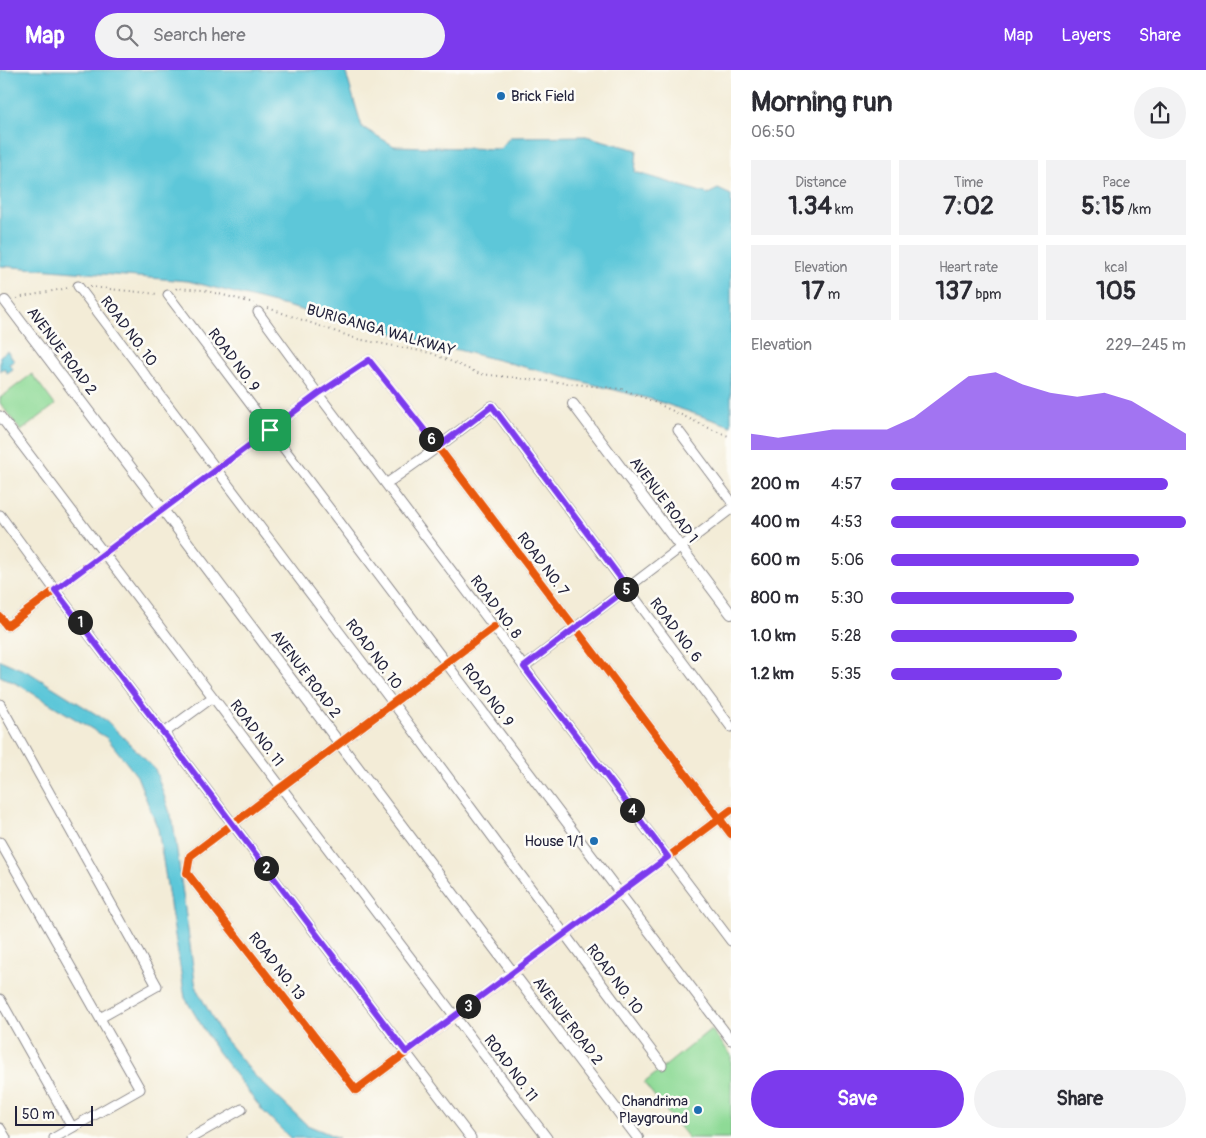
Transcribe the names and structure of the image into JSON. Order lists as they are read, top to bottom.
{
  "streets": {
    "street": [
      "ROAD NO. 10",
      "AVENUE ROAD 2",
      "ROAD NO. 9",
      "AVENUE ROAD 1",
      "ROAD NO. 7",
      "ROAD NO. 8",
      "ROAD NO. 6",
      "ROAD NO. 11",
      "ROAD NO. 13"
    ],
    "path": ["BURIGANGA WALKWAY"]
  },
  "crossings": [
    ["ROAD NO. 7", "ROAD NO. 8"],
    ["ROAD NO. 7", "ROAD NO. 6"]
  ],
  "places": ["Brick Field", "House 1/1", "Chandrima Playground"],
  "scale_bar": "50 m",
  "page": {
    "header": "Map",
    "search": "Search here",
    "nav": ["Map", "Layers", "Share"],
    "heading": ["Morning run", "06:50"],
    "stats": [
      ["Distance", "1.34 km"],
      ["Time", "7:02"],
      ["Pace", "5:15 /km"],
      ["Elevation", "17 m"],
      ["Heart rate", "137 bpm"],
      ["kcal", "105"]
    ],
    "chart": ["Elevation", "229–245 m"],
    "pins": [
      "6",
      "5",
      "1",
      "4",
      "2",
      "3"
    ],
    "list": [
      {
        "name": "200 m",
        "note": "4:57"
      },
      {
        "name": "400 m",
        "note": "4:53"
      },
      {
        "name": "600 m",
        "note": "5:06"
      },
      {
        "name": "800 m",
        "note": "5:30"
      },
      {
        "name": "1.0 km",
        "note": "5:28"
      },
      {
        "name": "1.2 km",
        "note": "5:35"
      }
    ],
    "buttons": ["Save", "Share"],
    "scale": "50 m"
  }
}
